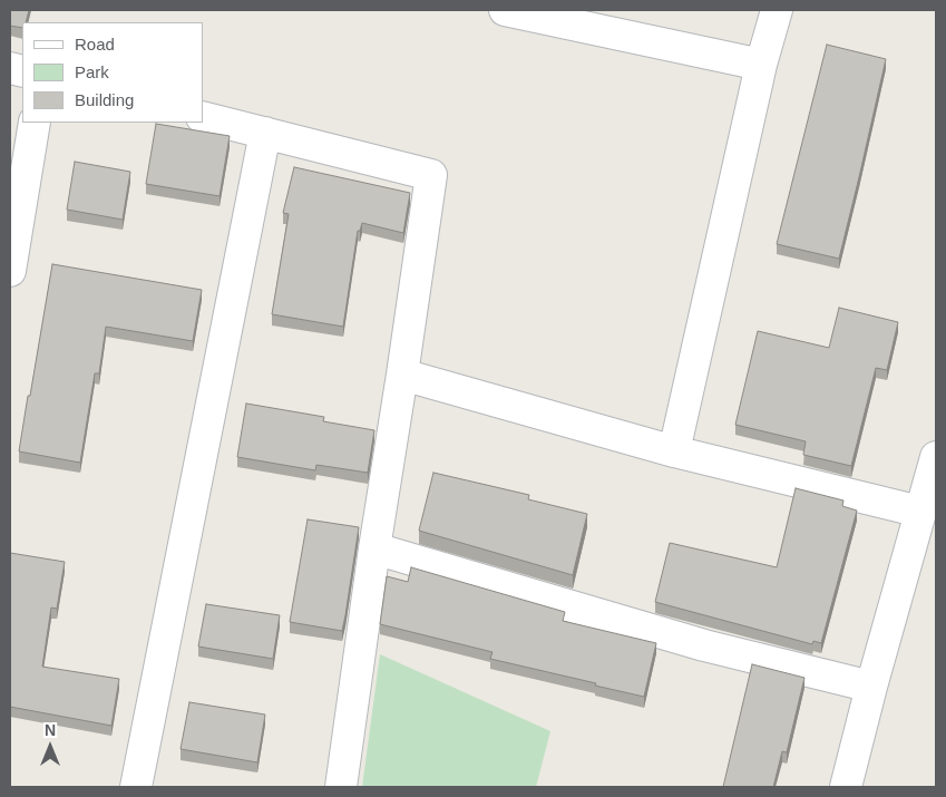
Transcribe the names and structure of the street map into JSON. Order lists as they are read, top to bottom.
{
  "legend": ["Road", "Park", "Building"],
  "north": "top"
}
